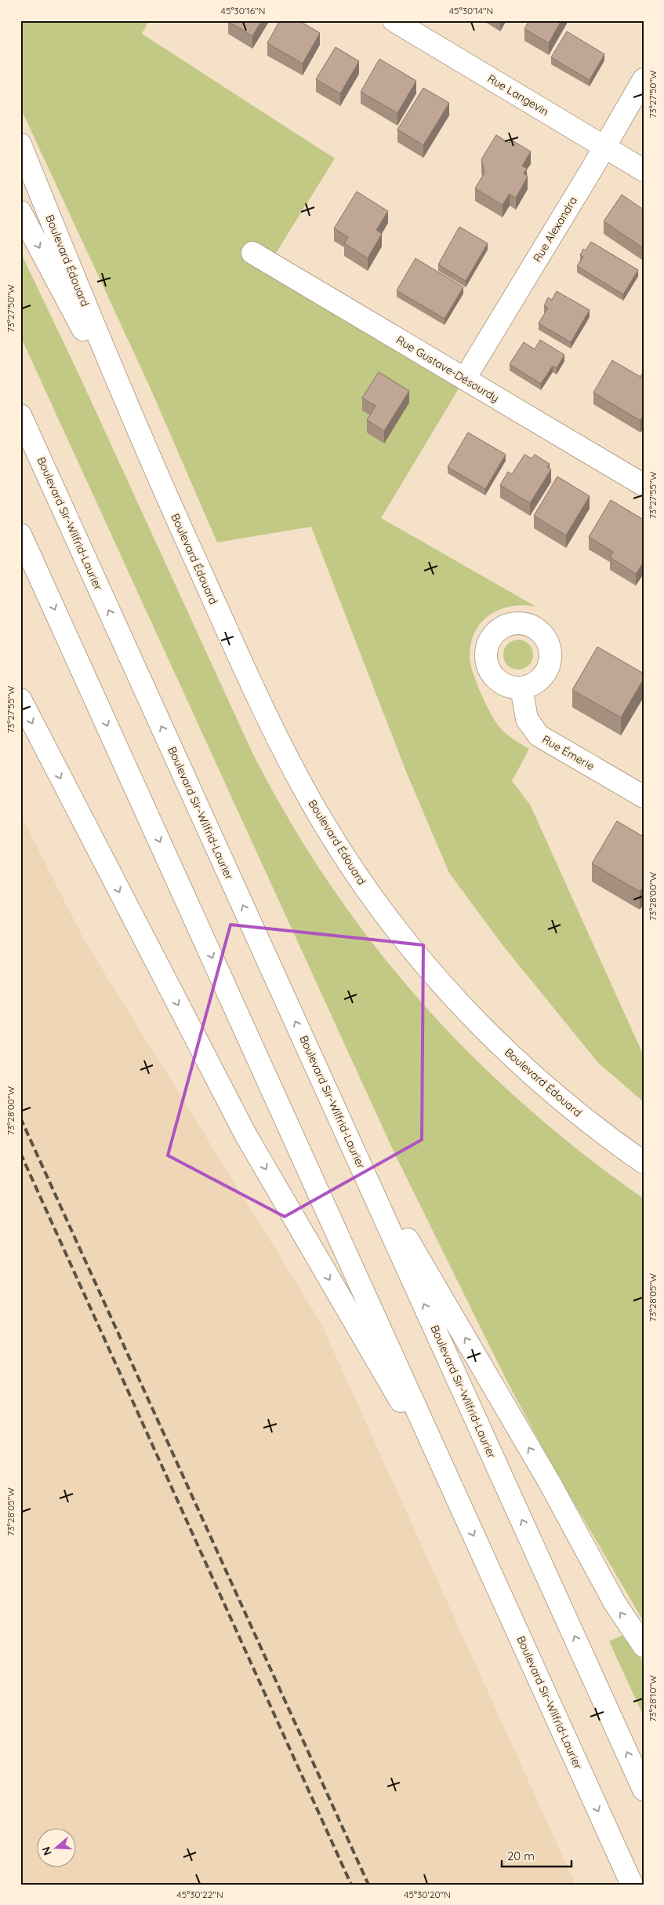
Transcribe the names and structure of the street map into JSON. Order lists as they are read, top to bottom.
{
  "streets": {
    "main road": [
      "Rue Langevin",
      "Rue Alexandra",
      "Boulevard Édouard",
      "Rue Gustave-Désourdy",
      "Boulevard Sir-Wilfrid-Laurier",
      "Rue Émerie"
    ]
  },
  "crossings": [
    ["Rue Langevin", "Rue Alexandra"],
    ["Rue Alexandra", "Rue Gustave-Désourdy"]
  ],
  "scale_bar": "20 m",
  "north": "left",
  "coordinates": [
    "45°30'16\"N",
    "45°30'14\"N",
    "73°27'50\"W",
    "73°27'55\"W",
    "73°28'00\"W",
    "73°28'05\"W",
    "73°28'10\"W",
    "45°30'22\"N",
    "45°30'20\"N"
  ]
}
